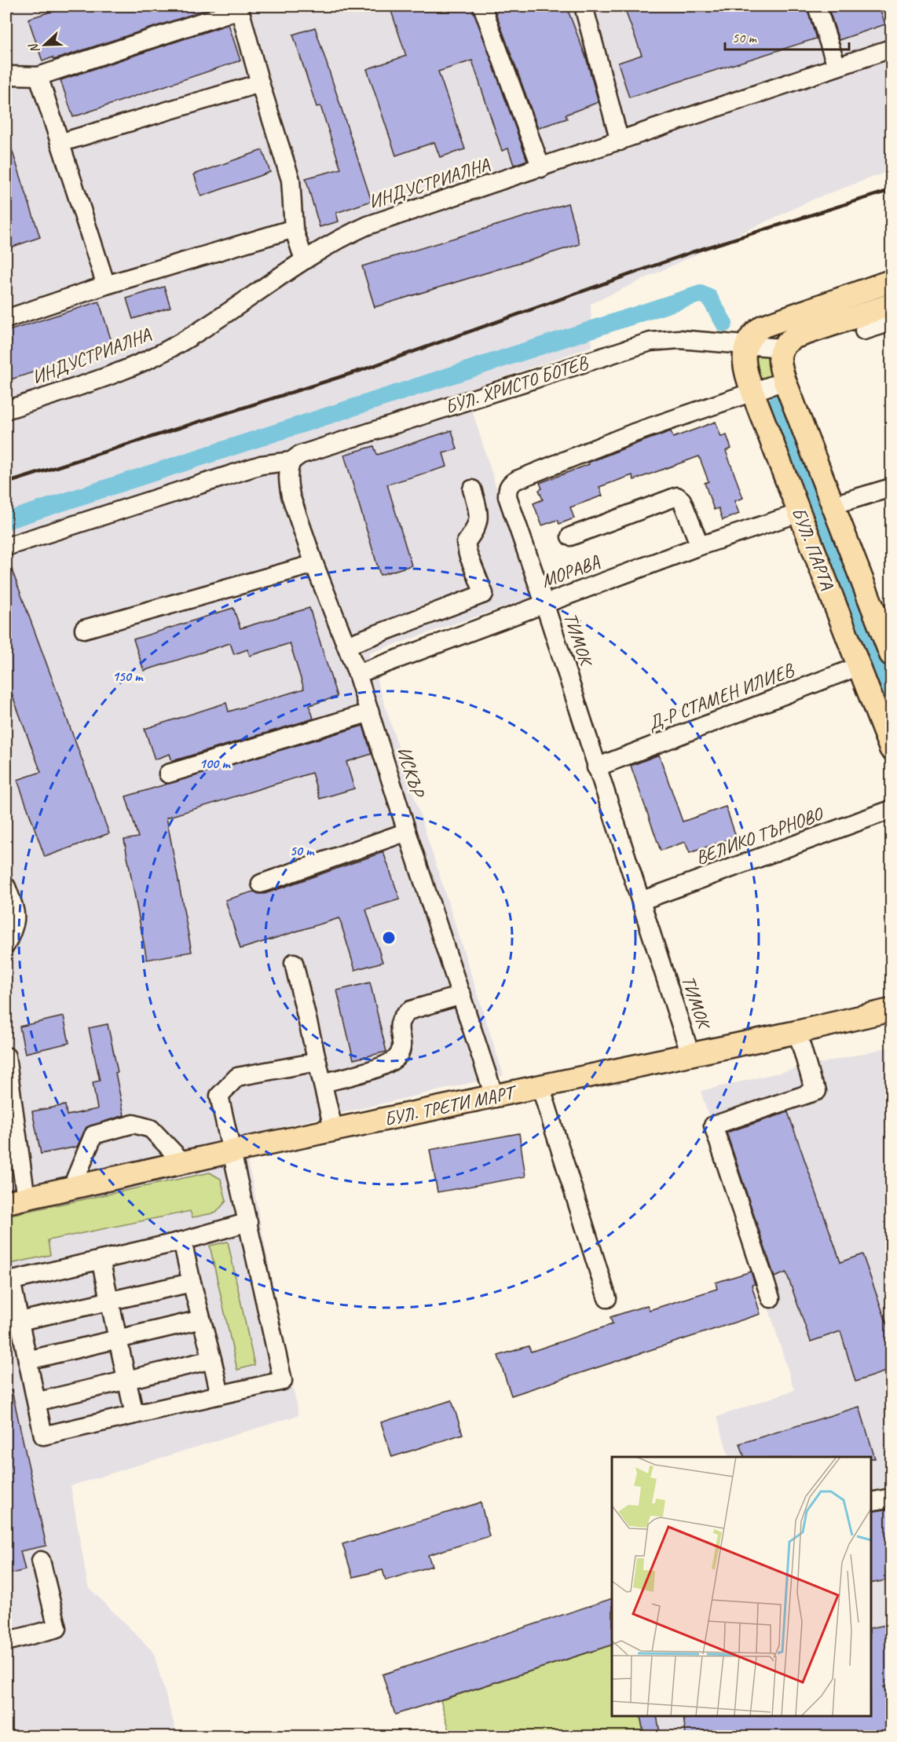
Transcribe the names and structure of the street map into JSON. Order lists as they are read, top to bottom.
{
  "streets": {
    "main road": ["БУЛ. ПАРТА", "БУЛ. ТРЕТИ МАРТ"],
    "street": [
      "ИНДУСТРИАЛНА",
      "БУЛ. ХРИСТО БОТЕВ",
      "МОРАВА",
      "ТИМОК",
      "Д-Р СТАМЕН ИЛИЕВ",
      "ИСКЪР",
      "ВЕЛИКО ТЪРНОВО"
    ]
  },
  "crossings": [
    ["БУЛ. ХРИСТО БОТЕВ", "БУЛ. ПАРТА"],
    ["БУЛ. ХРИСТО БОТЕВ", "ИСКЪР"],
    ["БУЛ. ПАРТА", "МОРАВА"],
    ["БУЛ. ПАРТА", "ТИМОК"],
    ["БУЛ. ПАРТА", "Д-Р СТАМЕН ИЛИЕВ"],
    ["МОРАВА", "ТИМОК"],
    ["МОРАВА", "ИСКЪР"],
    ["ТИМОК", "Д-Р СТАМЕН ИЛИЕВ"],
    ["ТИМОК", "ВЕЛИКО ТЪРНОВО"],
    ["ТИМОК", "БУЛ. ТРЕТИ МАРТ"],
    ["ИСКЪР", "БУЛ. ТРЕТИ МАРТ"]
  ],
  "scale_bar": "50 m",
  "north": "left",
  "rings": ["150 m", "100 m", "50 m"]
}
